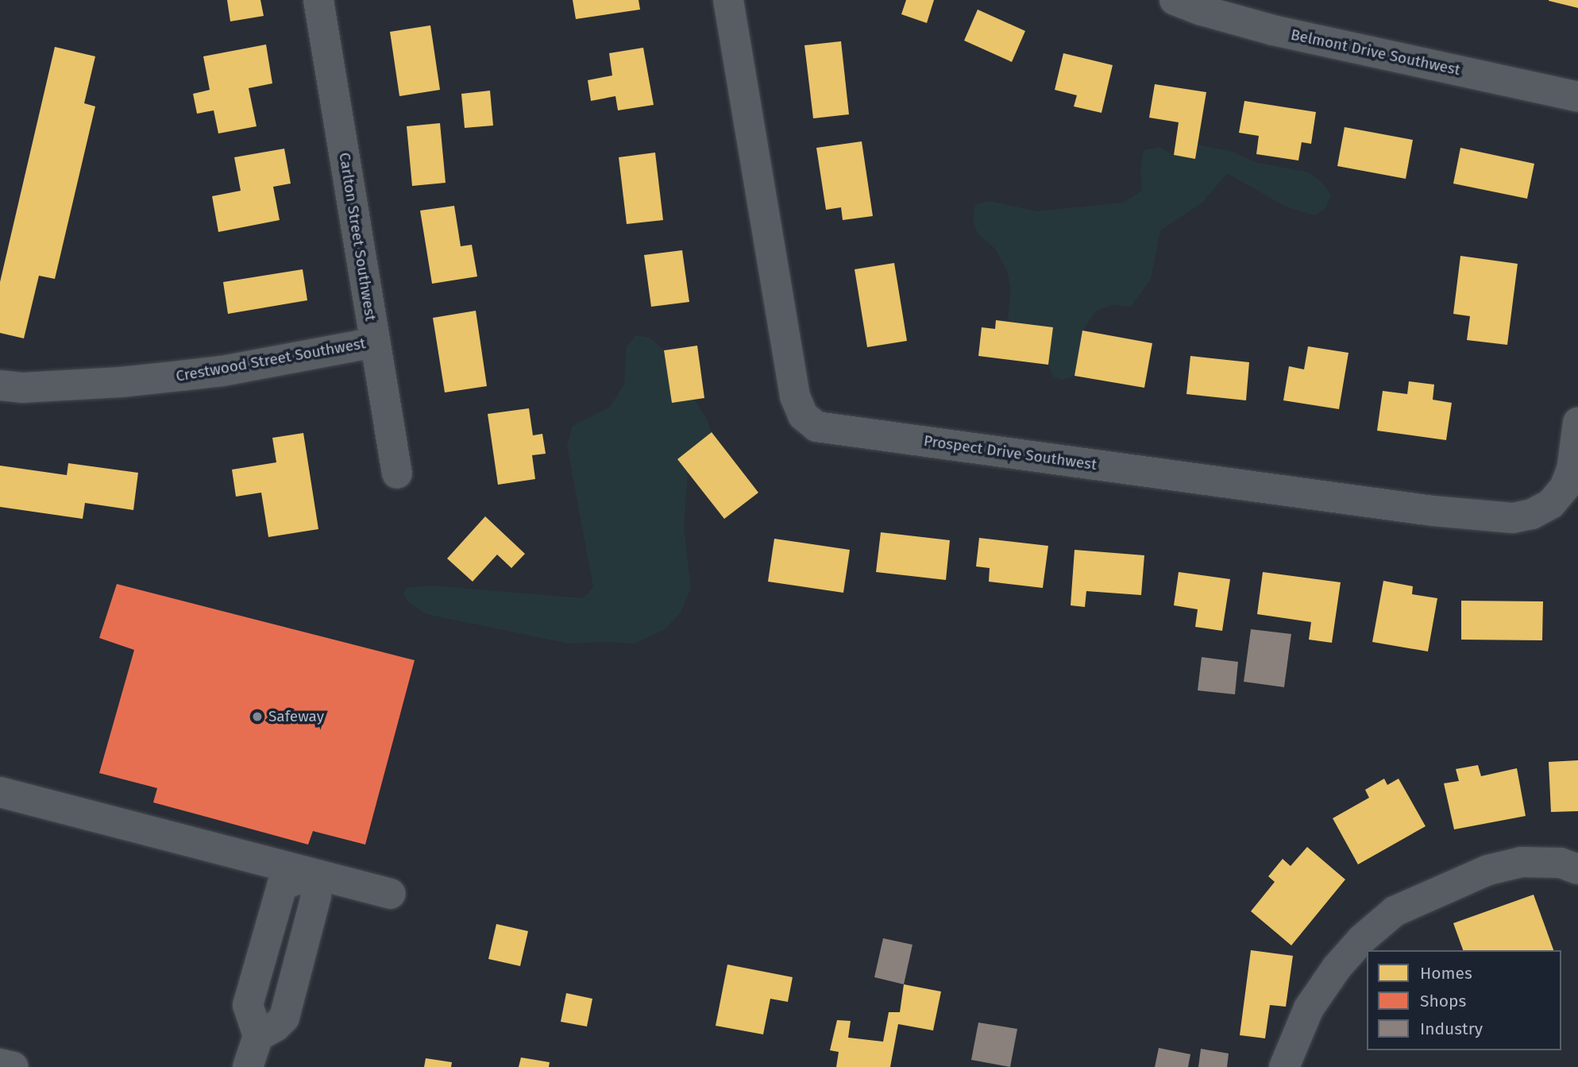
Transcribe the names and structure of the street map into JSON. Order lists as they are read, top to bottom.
{
  "streets": {
    "street": [
      "Belmont Drive Southwest",
      "Carlton Street Southwest",
      "Crestwood Street Southwest",
      "Prospect Drive Southwest"
    ]
  },
  "crossings": [
    ["Carlton Street Southwest", "Crestwood Street Southwest"]
  ],
  "places": ["Safeway"],
  "legend": ["Homes", "Shops", "Industry"]
}
